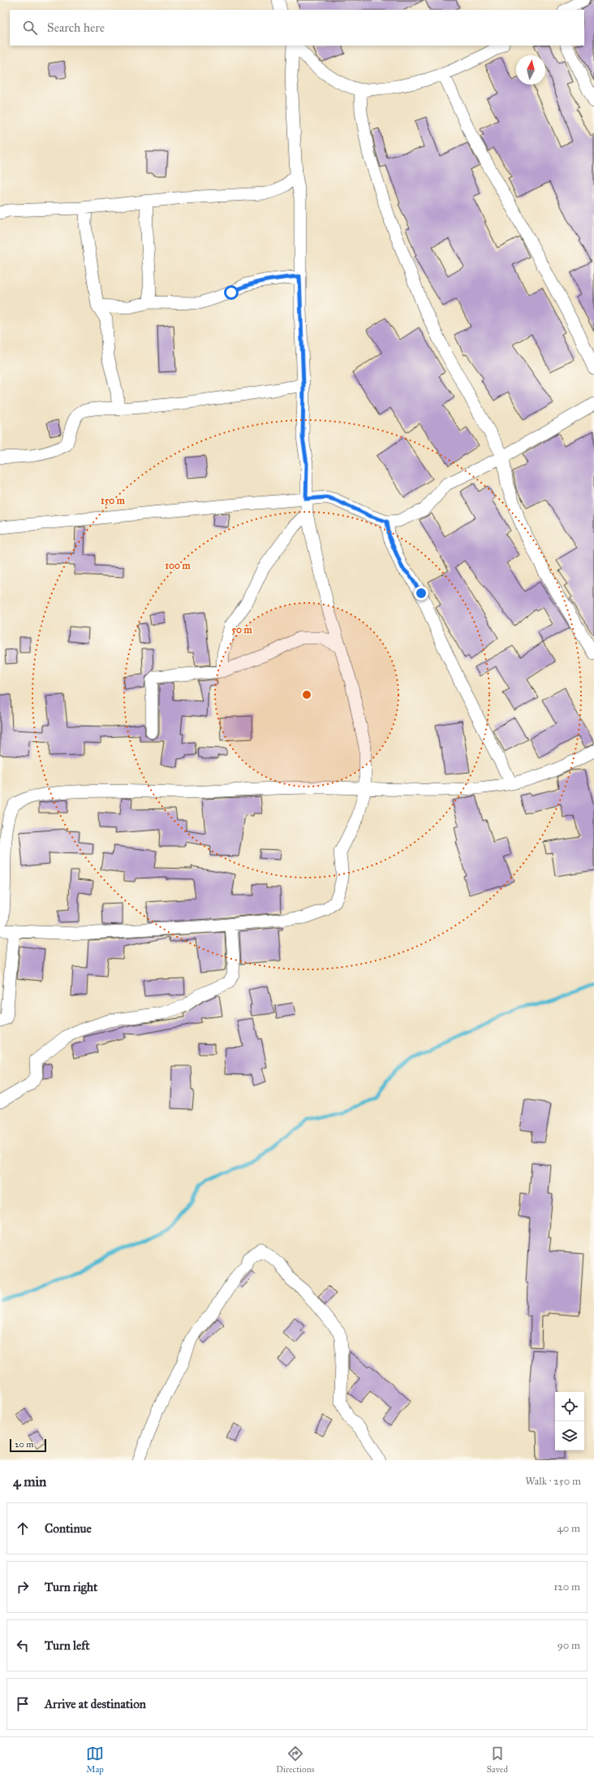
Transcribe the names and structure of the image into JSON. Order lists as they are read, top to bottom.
{
  "scale_bar": "20 m",
  "north": "top",
  "page": {
    "search": "Search here",
    "scale": "20 m",
    "heading": ["4 min", "Walk · 250 m"],
    "list": [
      ["Continue", "40 m"],
      ["Turn right", "120 m"],
      ["Turn left", "90 m"],
      "Arrive at destination"
    ],
    "nav": ["Map", "Directions", "Saved"]
  },
  "rings": ["150 m", "100 m", "50 m"]
}
